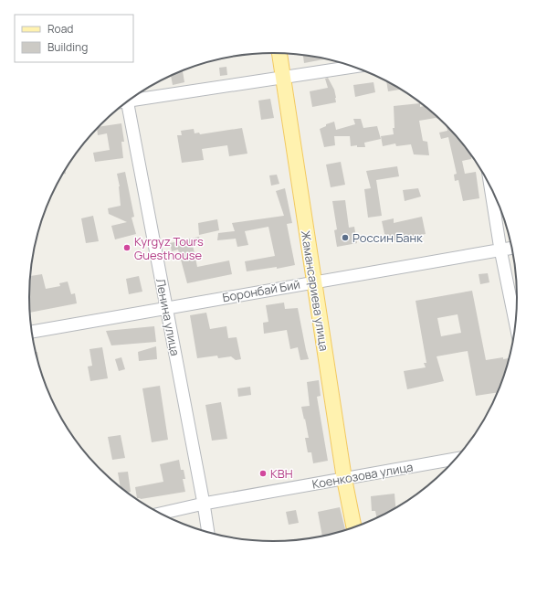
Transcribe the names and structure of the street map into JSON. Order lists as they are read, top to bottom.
{
  "streets": {
    "main road": ["Жамансариева улица"],
    "street": ["Боронбай Бий", "Ленина улица", "Коенкозова улица"]
  },
  "crossings": [
    ["Боронбай Бий", "Жамансариева улица"],
    ["Боронбай Бий", "Ленина улица"],
    ["Жамансариева улица", "Коенкозова улица"],
    ["Ленина улица", "Коенкозова улица"]
  ],
  "places": ["Россин Банк", "Kyrgyz Tours Guesthouse", "KBH"],
  "legend": ["Road", "Building"]
}
